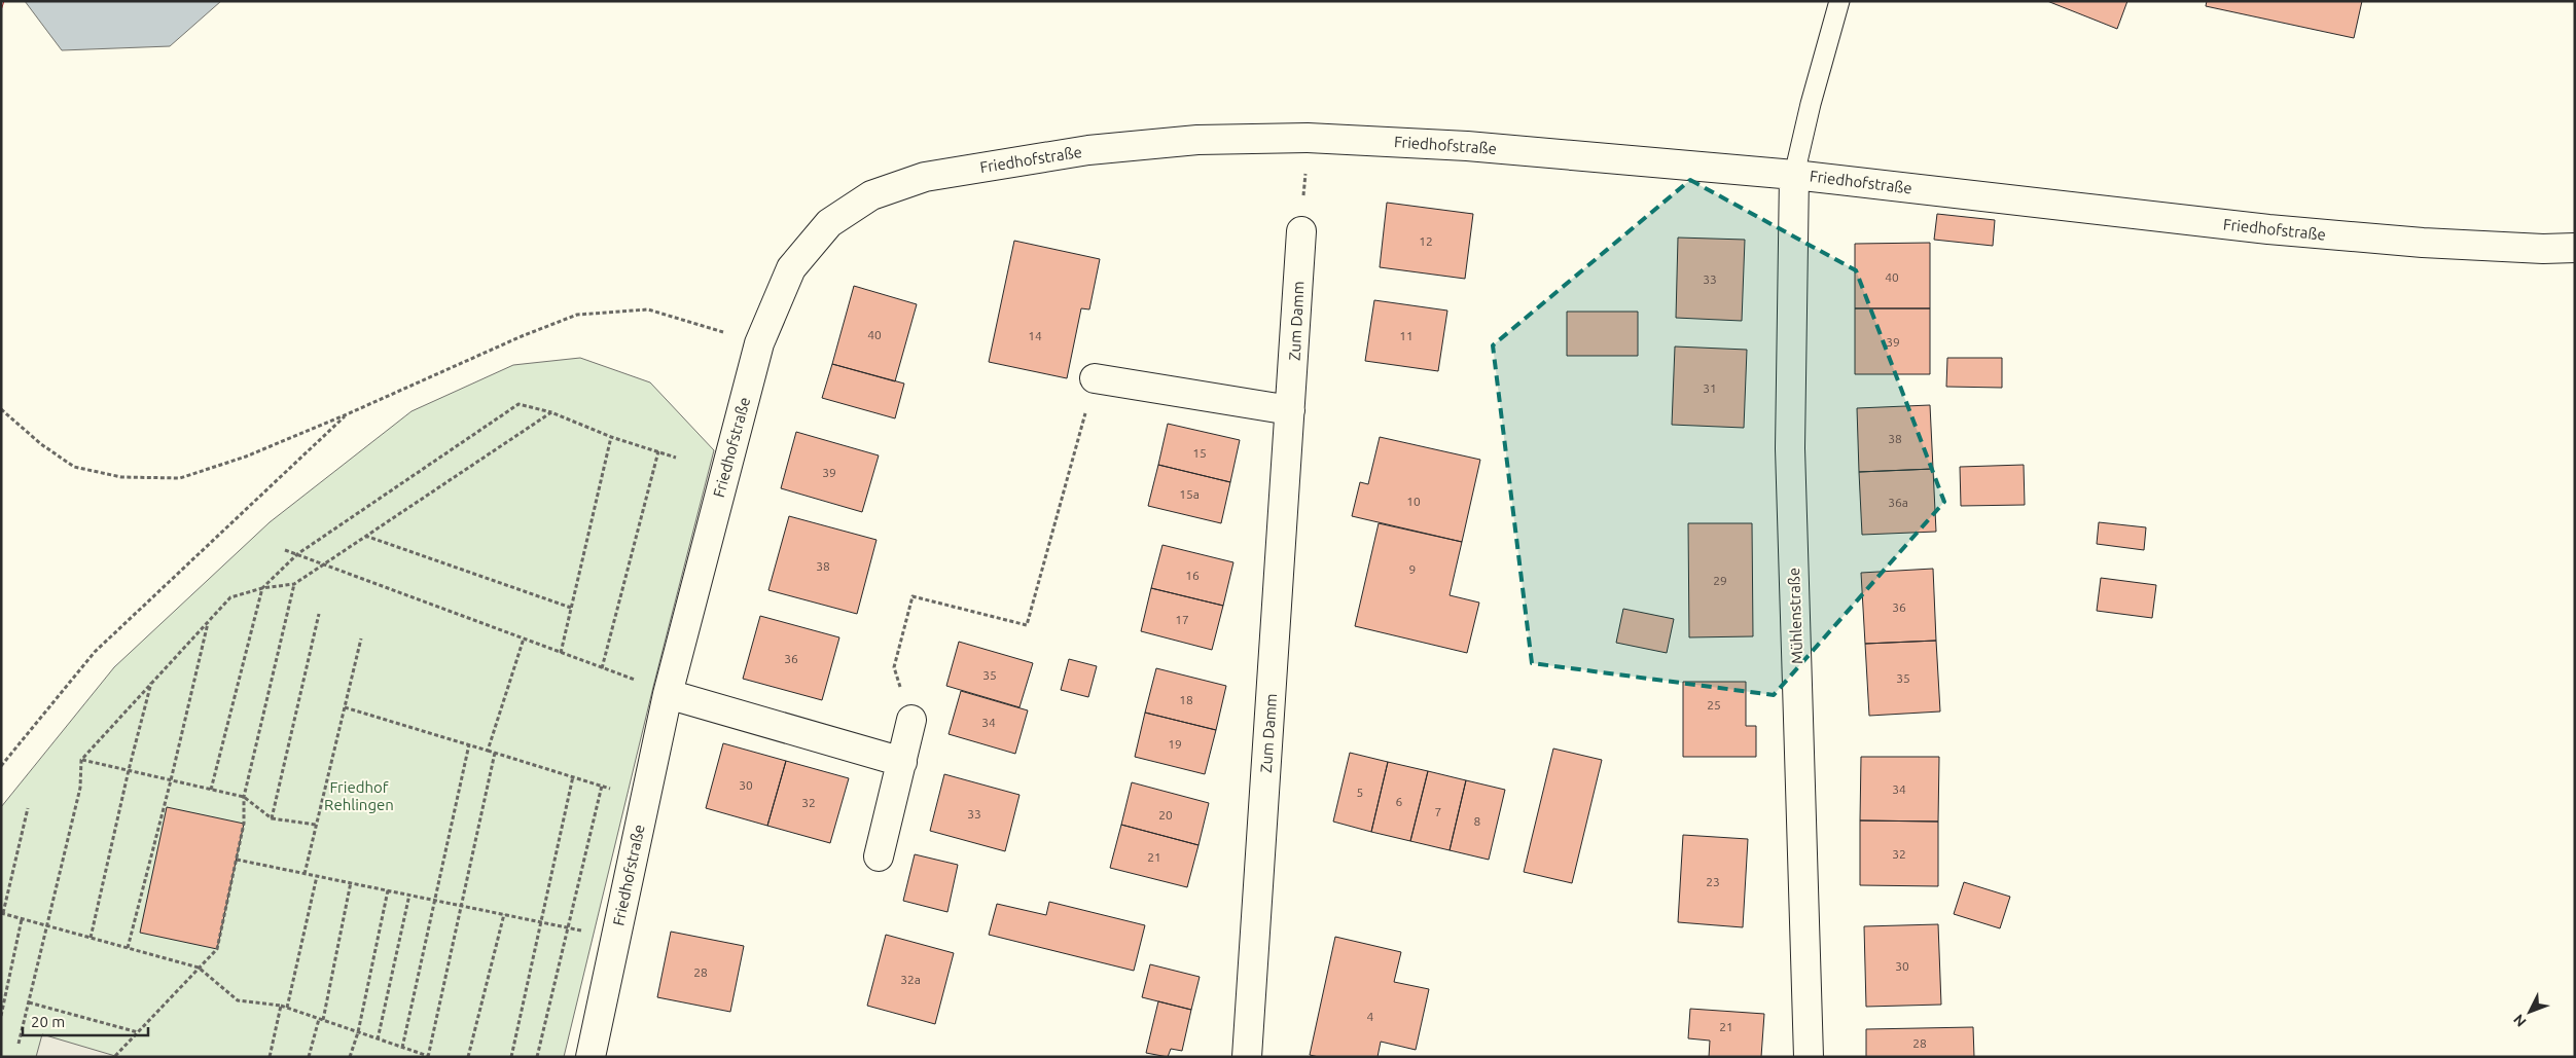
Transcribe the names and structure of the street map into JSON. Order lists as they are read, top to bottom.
{
  "streets": {
    "street": ["Friedhofstraße", "Zum Damm", "Mühlenstraße"]
  },
  "crossings": [
    ["Friedhofstraße", "Mühlenstraße"]
  ],
  "parks": ["Friedhof Rehlingen"],
  "house_numbers": [
    "12",
    "40",
    "33",
    "40",
    "14",
    "11",
    "39",
    "31",
    "38",
    "15",
    "39",
    "15a",
    "10",
    "36a",
    "38",
    "9",
    "16",
    "29",
    "36",
    "17",
    "36",
    "35",
    "35",
    "18",
    "25",
    "34",
    "19",
    "30",
    "34",
    "5",
    "6",
    "32",
    "7",
    "33",
    "20",
    "8",
    "32",
    "21",
    "23",
    "30",
    "28",
    "32a",
    "4",
    "21",
    "28"
  ],
  "scale_bar": "20 m",
  "north": "bottom left"
}
